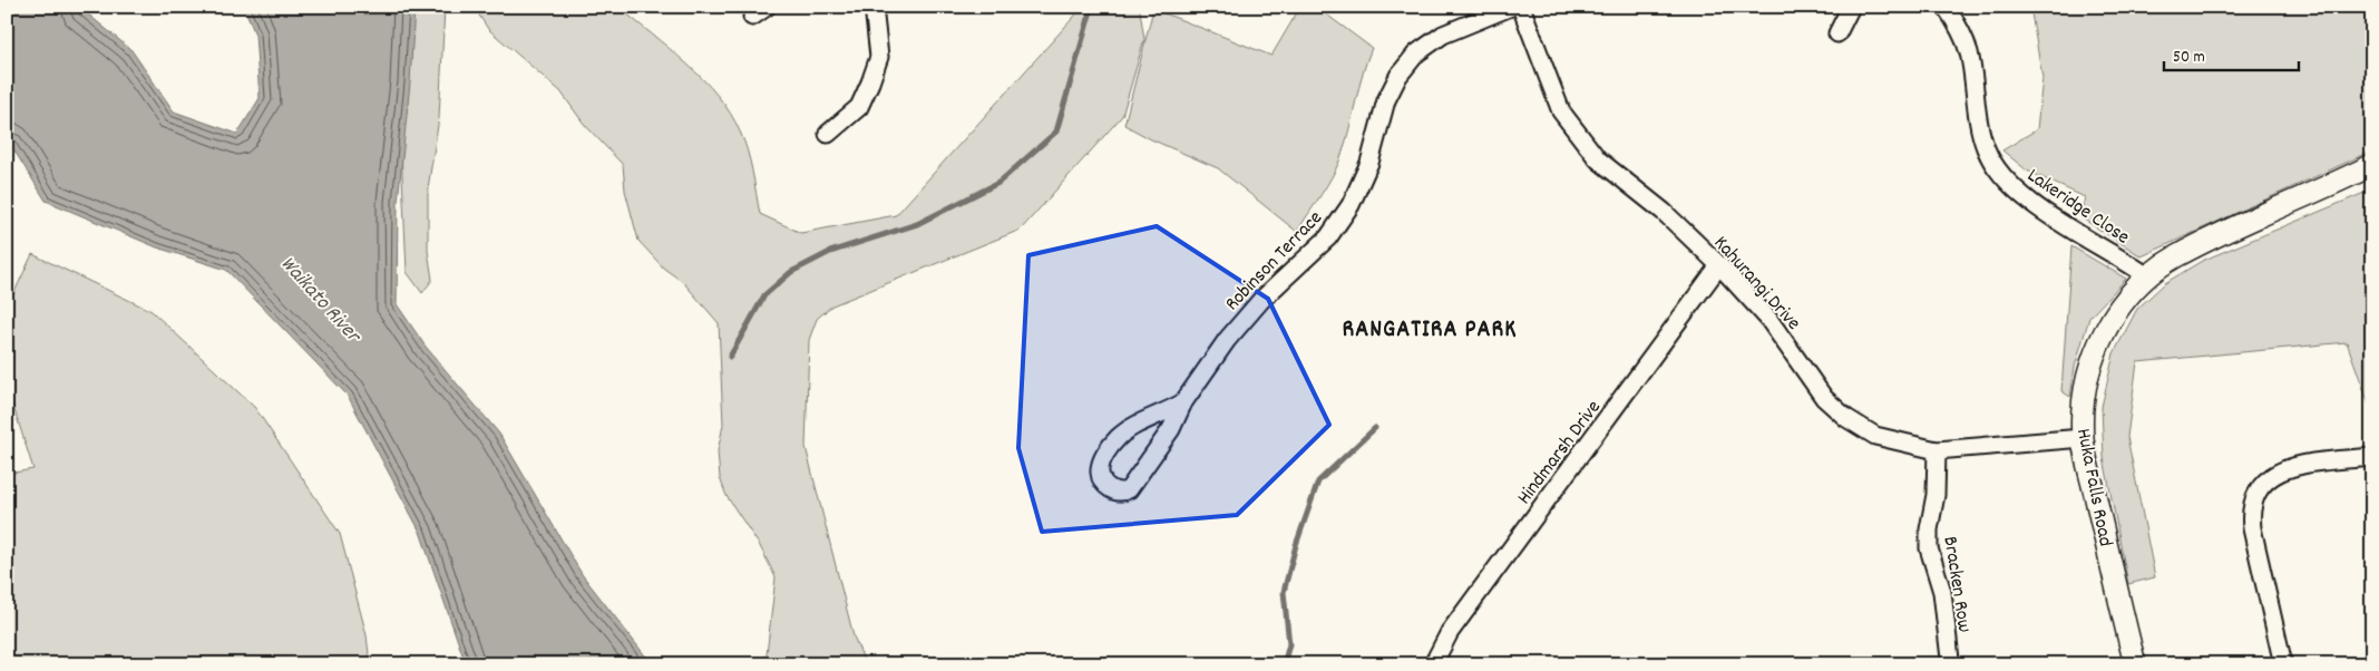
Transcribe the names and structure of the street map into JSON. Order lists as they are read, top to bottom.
{
  "streets": {
    "street": [
      "Lakeridge Close",
      "Robinson Terrace",
      "Kahurangi Drive",
      "Hindmarsh Drive",
      "Huka Falls Road",
      "Bracken Row"
    ]
  },
  "crossings": [
    ["Lakeridge Close", "Huka Falls Road"],
    ["Kahurangi Drive", "Hindmarsh Drive"],
    ["Kahurangi Drive", "Huka Falls Road"],
    ["Kahurangi Drive", "Bracken Row"]
  ],
  "districts": ["RANGATIRA PARK"],
  "water": ["Waikato River"],
  "scale_bar": "50 m"
}
